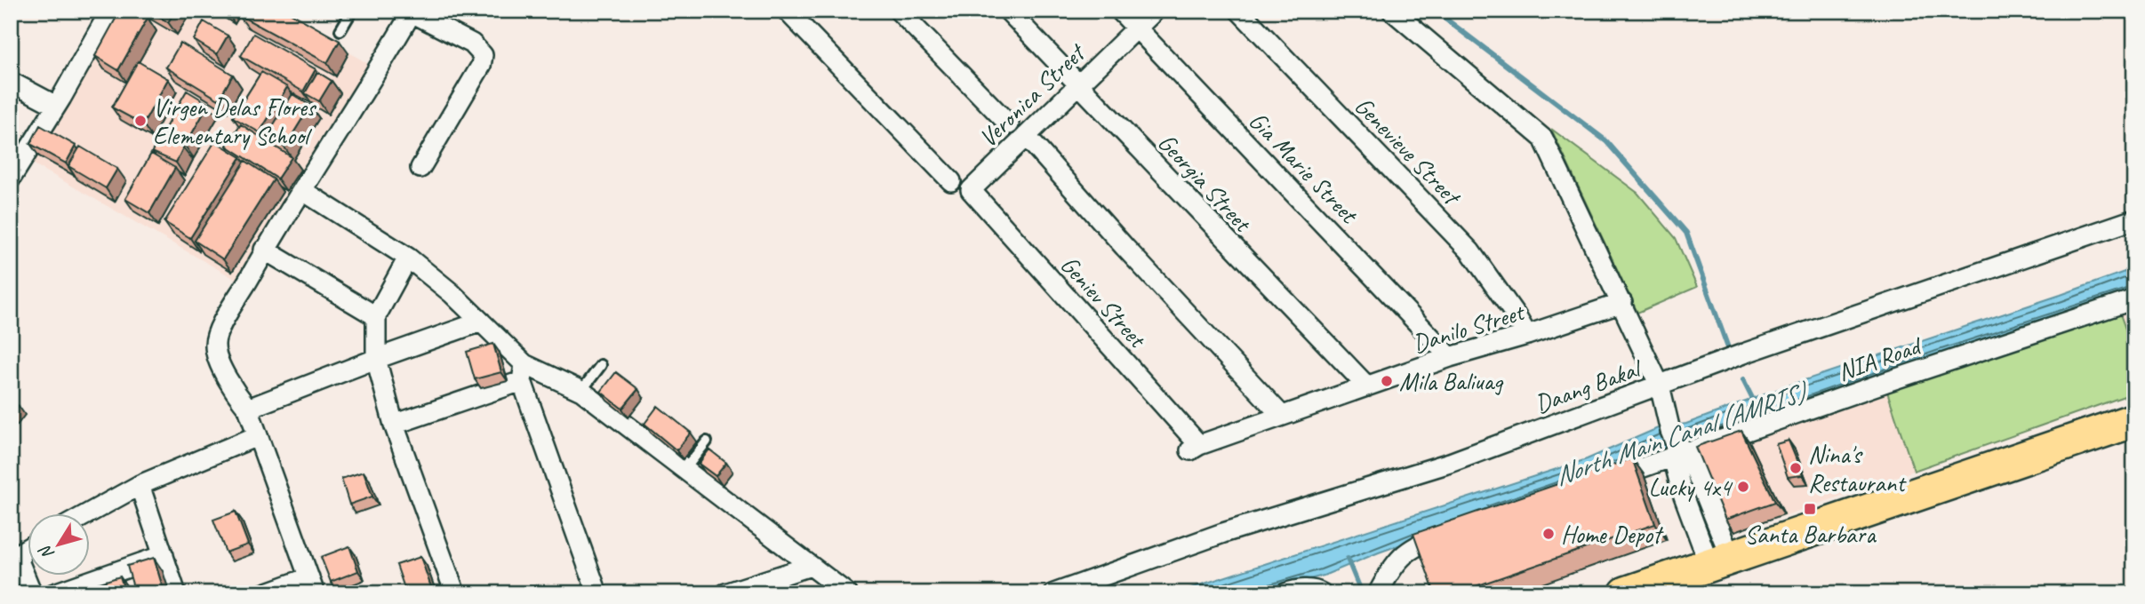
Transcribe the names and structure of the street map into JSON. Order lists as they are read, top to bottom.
{
  "streets": {
    "street": [
      "Veronica Street",
      "Genevieve Street",
      "Gia Marie Street",
      "Georgia Street",
      "Geniev Street",
      "Danilo Street",
      "NIA Road",
      "Daang Bakal"
    ]
  },
  "crossings": [
    ["Veronica Street", "Gia Marie Street"],
    ["Veronica Street", "Georgia Street"],
    ["Veronica Street", "Geniev Street"],
    ["Genevieve Street", "Danilo Street"],
    ["Gia Marie Street", "Danilo Street"],
    ["Georgia Street", "Danilo Street"],
    ["Geniev Street", "Danilo Street"]
  ],
  "water": ["North Main Canal (AMRIS)"],
  "places": {
    "other": [
      "Virgen Delas Flores Elementary School",
      "Mila Baliuag",
      "Nina's Restaurant",
      "Lucky 4x4",
      "Home Depot"
    ],
    "transit": ["Santa Barbara"]
  },
  "north": "bottom left"
}
